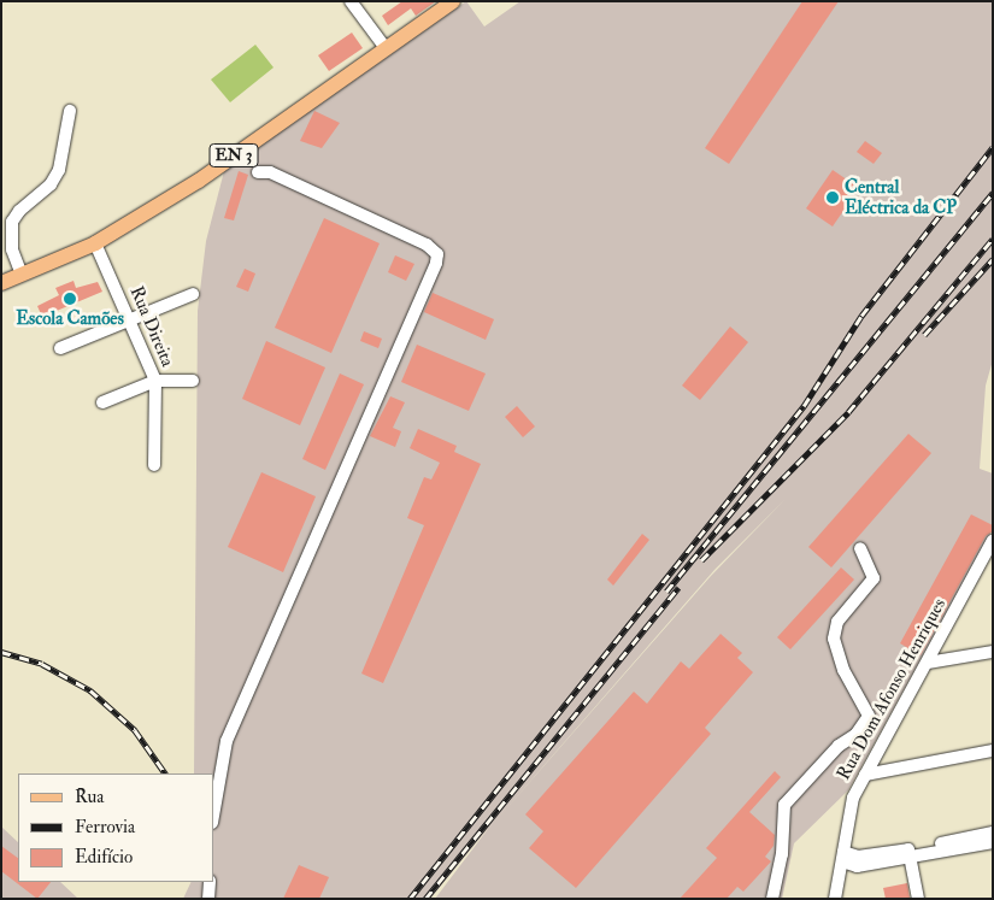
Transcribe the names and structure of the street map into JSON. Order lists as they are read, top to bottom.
{
  "streets": {
    "main road": ["EN 3"],
    "street": ["Rua Direita", "Rua Dom Afonso Henriques"]
  },
  "crossings": [
    ["EN 3", "Rua Direita"]
  ],
  "places": ["Central Eléctrica da CP", "Escola Camões"],
  "legend": ["Rua", "Ferrovia", "Edifício"]
}
